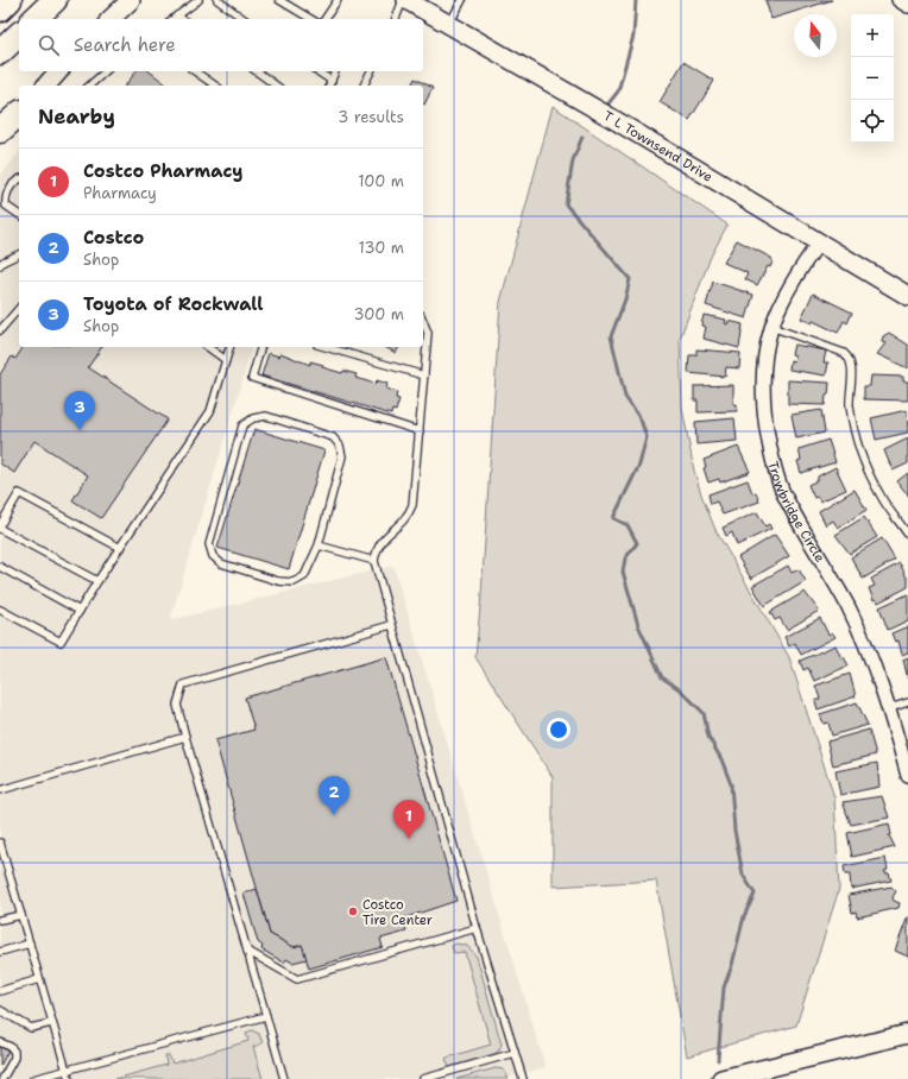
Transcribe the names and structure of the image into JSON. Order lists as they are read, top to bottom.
{
  "streets": {
    "street": ["T L Townsend Drive", "Trowbridge Circle"]
  },
  "crossings": [
    ["T L Townsend Drive", "Trowbridge Circle"]
  ],
  "places": ["Costco Tire Center"],
  "north": "top",
  "page": {
    "map_buttons": ["+", "−"],
    "search": "Search here",
    "heading": ["Nearby", "3 results"],
    "list": [
      {
        "mark": "1",
        "name": "Costco Pharmacy",
        "note": "Pharmacy",
        "value": "100 m"
      },
      {
        "mark": "2",
        "name": "Costco",
        "note": "Shop",
        "value": "130 m"
      },
      {
        "mark": "3",
        "name": "Toyota of Rockwall",
        "note": "Shop",
        "value": "300 m"
      }
    ],
    "pins": ["3", "2", "1"]
  }
}
